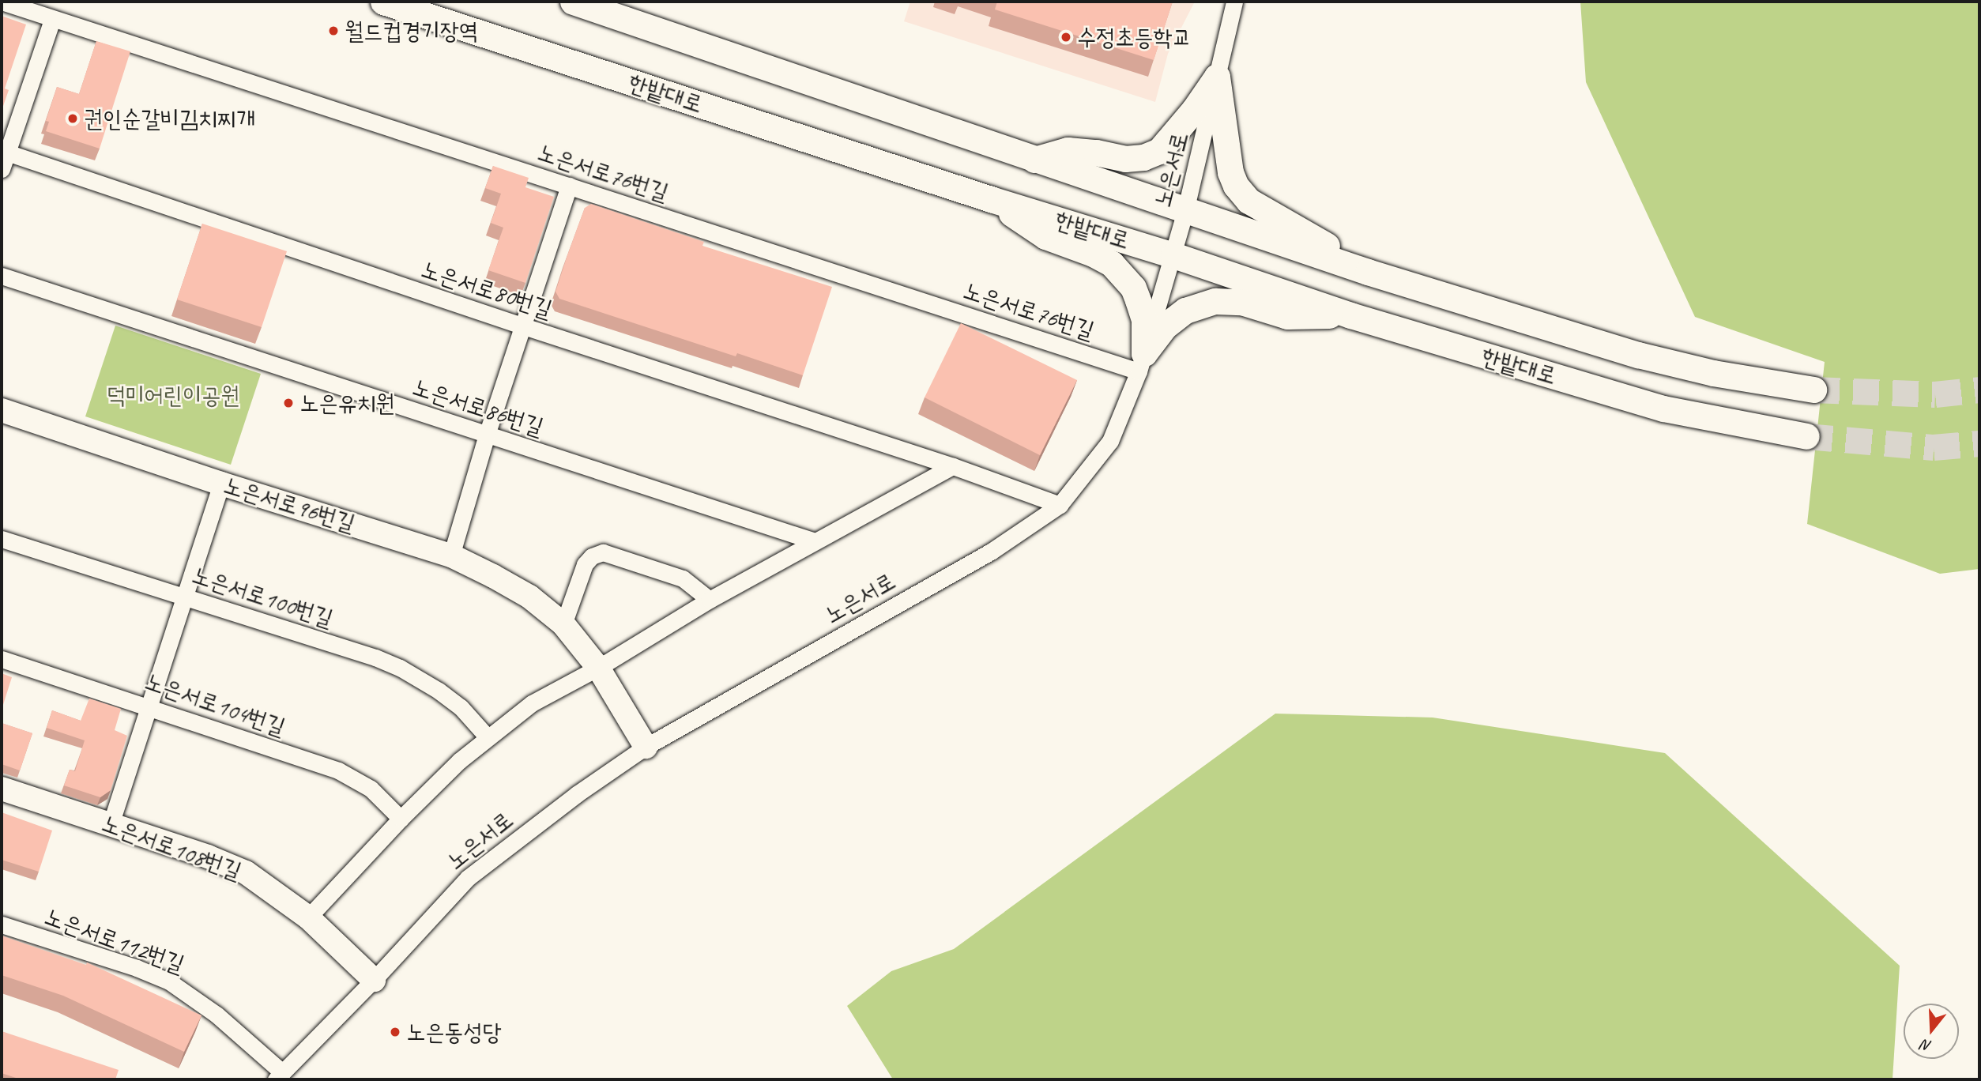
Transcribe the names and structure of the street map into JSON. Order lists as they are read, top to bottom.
{
  "streets": {
    "main road": ["한밭대로"],
    "street": [
      "노은서로",
      "노은서로76번길",
      "노은서로80번길",
      "노은서로86번길",
      "노은서로96번길",
      "노은서로100번길",
      "노은서로104번길",
      "노은서로108번길",
      "노은서로112번길"
    ]
  },
  "crossings": [
    ["한밭대로", "노은서로"],
    ["노은서로", "노은서로76번길"],
    ["노은서로", "노은서로80번길"],
    ["노은서로", "노은서로96번길"],
    ["노은서로", "노은서로108번길"],
    ["노은서로", "노은서로112번길"]
  ],
  "parks": ["덕미어린이공원"],
  "places": [
    "월드컵경기장역",
    "수정초등학교",
    "권인순갈비김치찌개",
    "노은유치원",
    "노은동성당"
  ],
  "north": "bottom"
}
